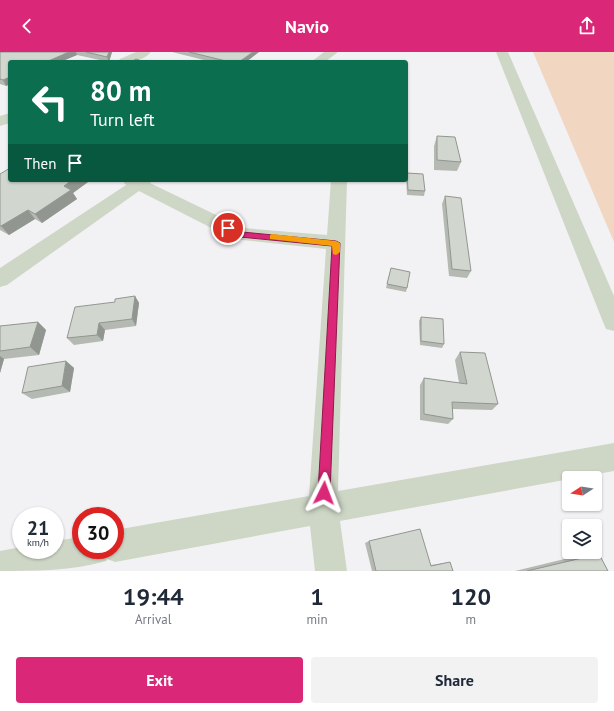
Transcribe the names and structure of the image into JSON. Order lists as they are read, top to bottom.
{
  "north": "left",
  "page": {
    "header": "Navio",
    "turn": ["80 m", "Turn left"],
    "then": "Then",
    "speed": "21 km/h",
    "limit": "30",
    "eta": [
      "19:44",
      "Arrival",
      "1",
      "min",
      "120",
      "m"
    ],
    "buttons": ["Exit", "Share"]
  }
}
